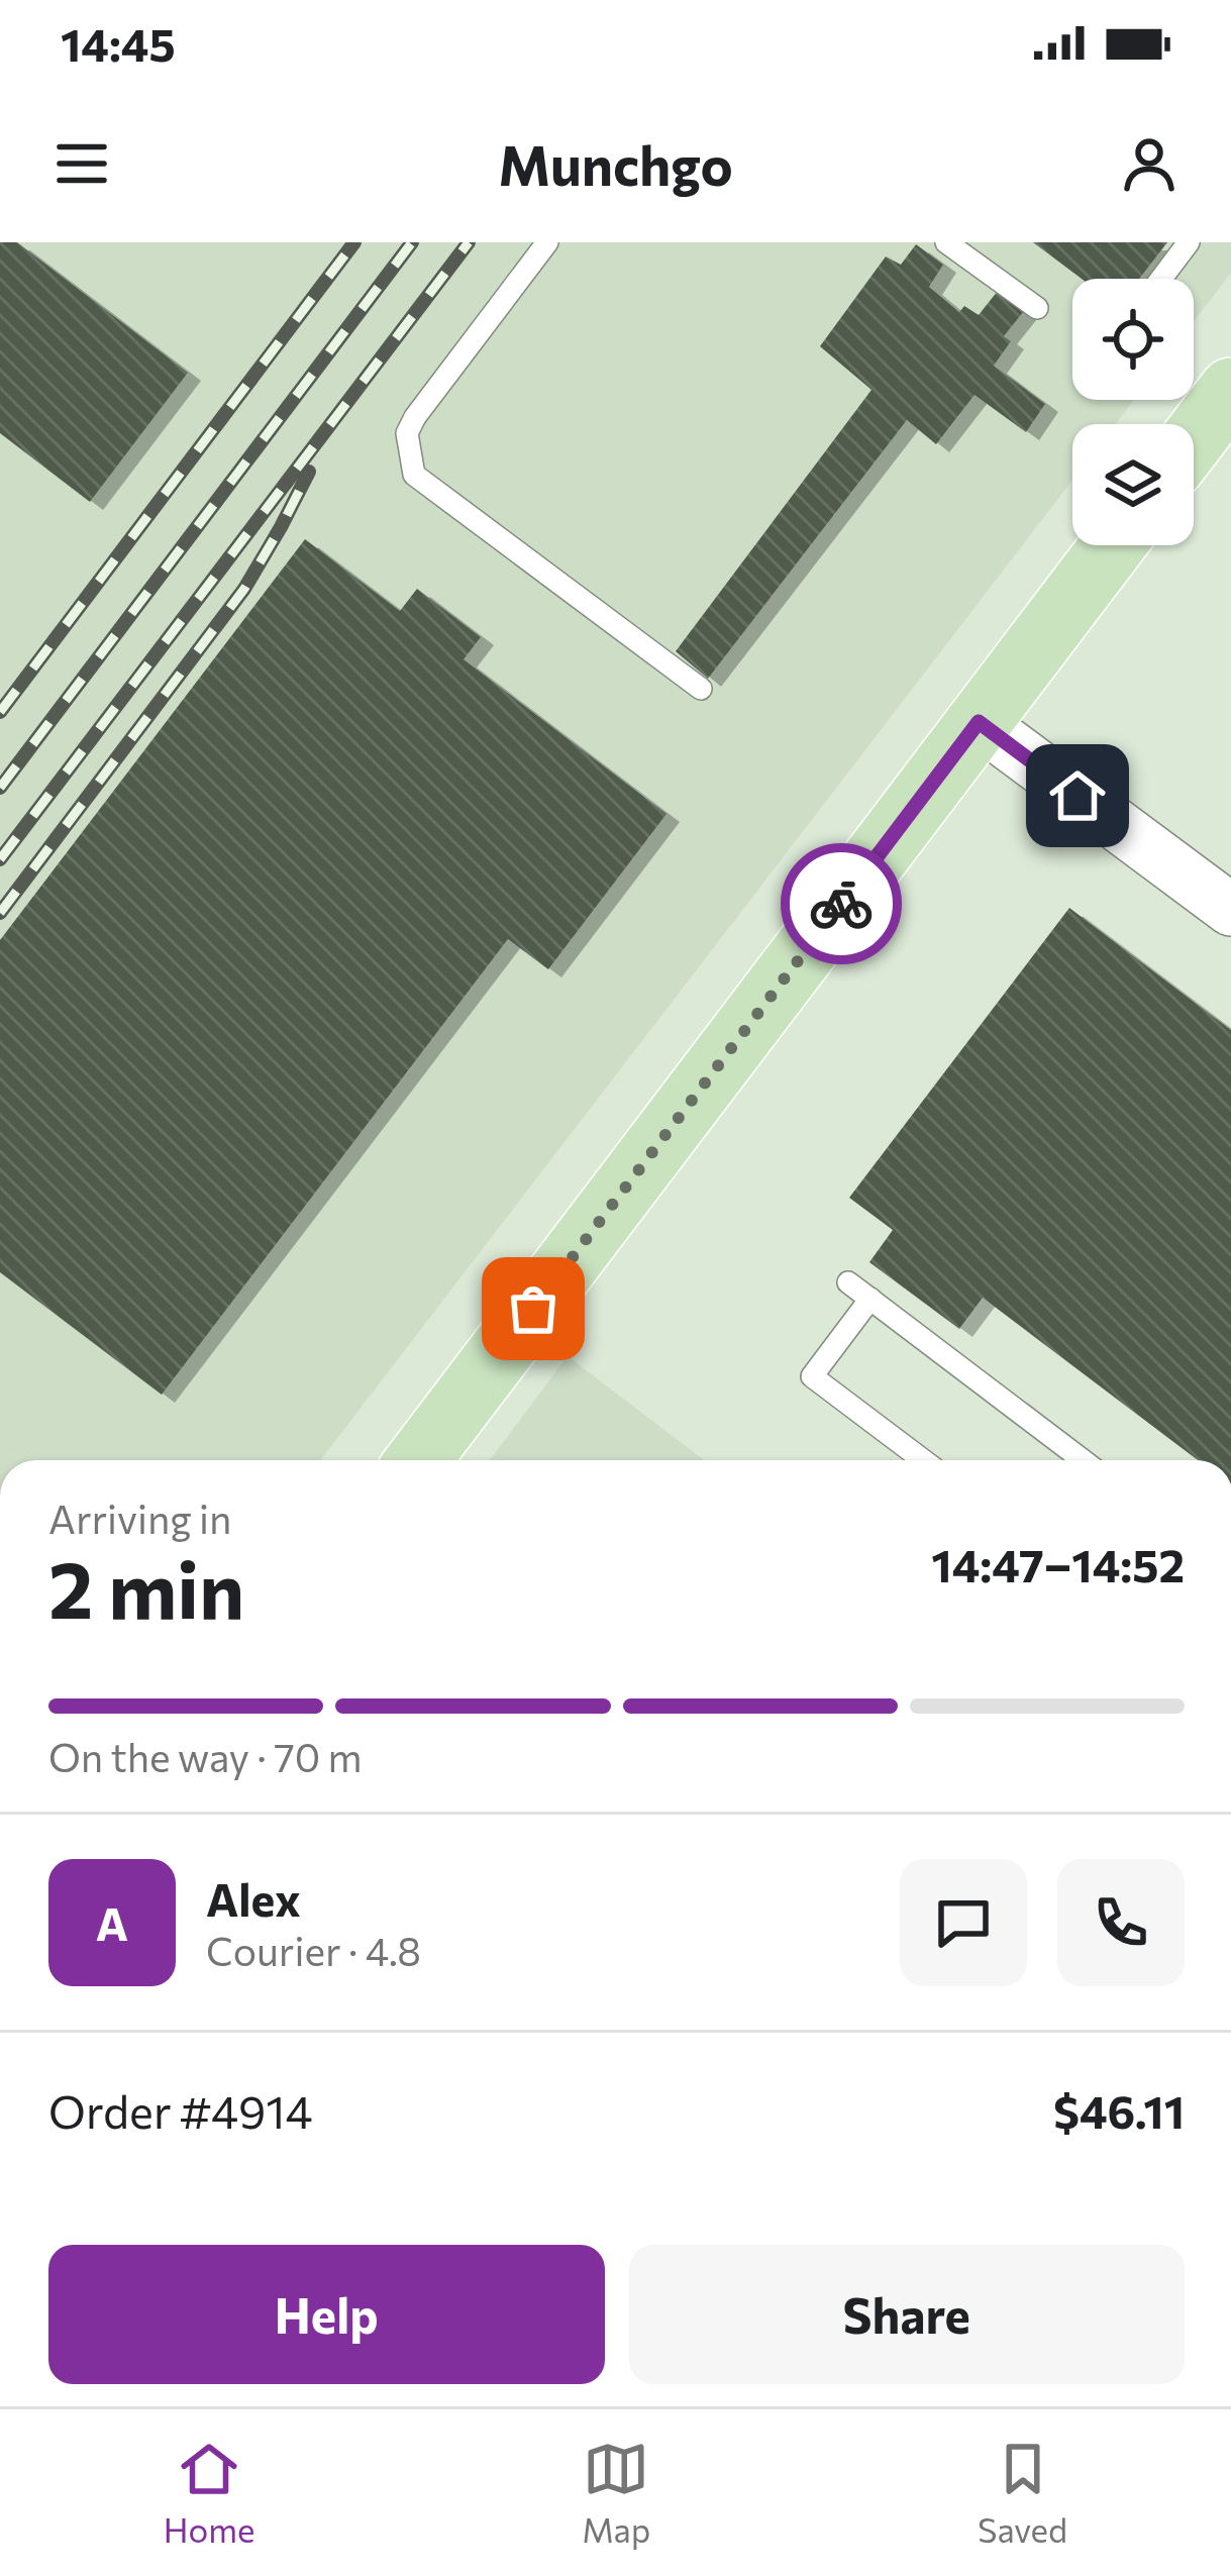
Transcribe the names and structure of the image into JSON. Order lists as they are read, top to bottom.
{
  "page": {
    "status": "14:45",
    "header": "Munchgo",
    "heading": ["2 min", "Arriving in", "14:47–14:52"],
    "panel": [
      "Alex",
      "Courier · 4.8",
      "Order #4914",
      "$46.11"
    ],
    "bar": "On the way · 70 m",
    "round": "A",
    "buttons": ["Help", "Share"],
    "tabs": ["Home", "Map", "Saved"]
  }
}
